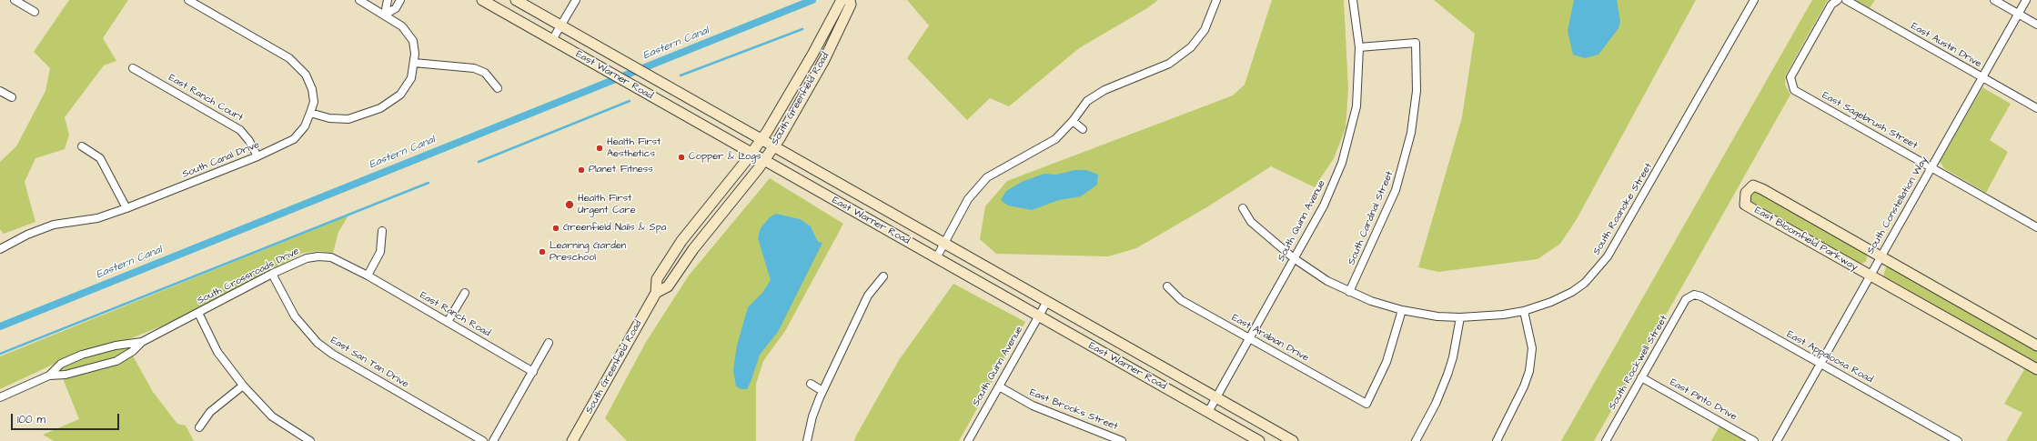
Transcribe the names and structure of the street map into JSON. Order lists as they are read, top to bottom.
{
  "streets": {
    "main road": ["East Warner Road", "South Greenfield Road", "East Bloomfield Parkway"],
    "street": [
      "East Austin Drive",
      "East Ranch Court",
      "East Sagebrush Street",
      "South Canal Drive",
      "South Constellation Way",
      "South Roanoke Street",
      "South Cardinal Street",
      "South Quinn Avenue",
      "South Crossroads Drive",
      "East Ranch Road",
      "East Arabian Drive",
      "East Appaloosa Road",
      "East San Tan Drive",
      "South Rockwell Street",
      "East Pinto Drive",
      "East Brooks Street"
    ]
  },
  "crossings": [
    ["East Austin Drive", "South Constellation Way"],
    ["East Warner Road", "South Greenfield Road"],
    ["East Warner Road", "South Quinn Avenue"],
    ["East Ranch Court", "South Canal Drive"],
    ["East Sagebrush Street", "South Constellation Way"],
    ["South Constellation Way", "East Bloomfield Parkway"],
    ["South Constellation Way", "East Appaloosa Road"],
    ["South Cardinal Street", "South Quinn Avenue"],
    ["South Quinn Avenue", "East Arabian Drive"],
    ["South Quinn Avenue", "East Brooks Street"],
    ["South Crossroads Drive", "East Ranch Road"],
    ["South Crossroads Drive", "East San Tan Drive"],
    ["East Appaloosa Road", "South Rockwell Street"],
    ["South Rockwell Street", "East Pinto Drive"]
  ],
  "water": ["Eastern Canal"],
  "places": [
    "Health First Aesthetics",
    "Copper & Logs",
    "Planet Fitness",
    "Health First Urgent Care",
    "Greenfield Nails & Spa",
    "Learning Garden Preschool"
  ],
  "scale_bar": "100 m"
}
